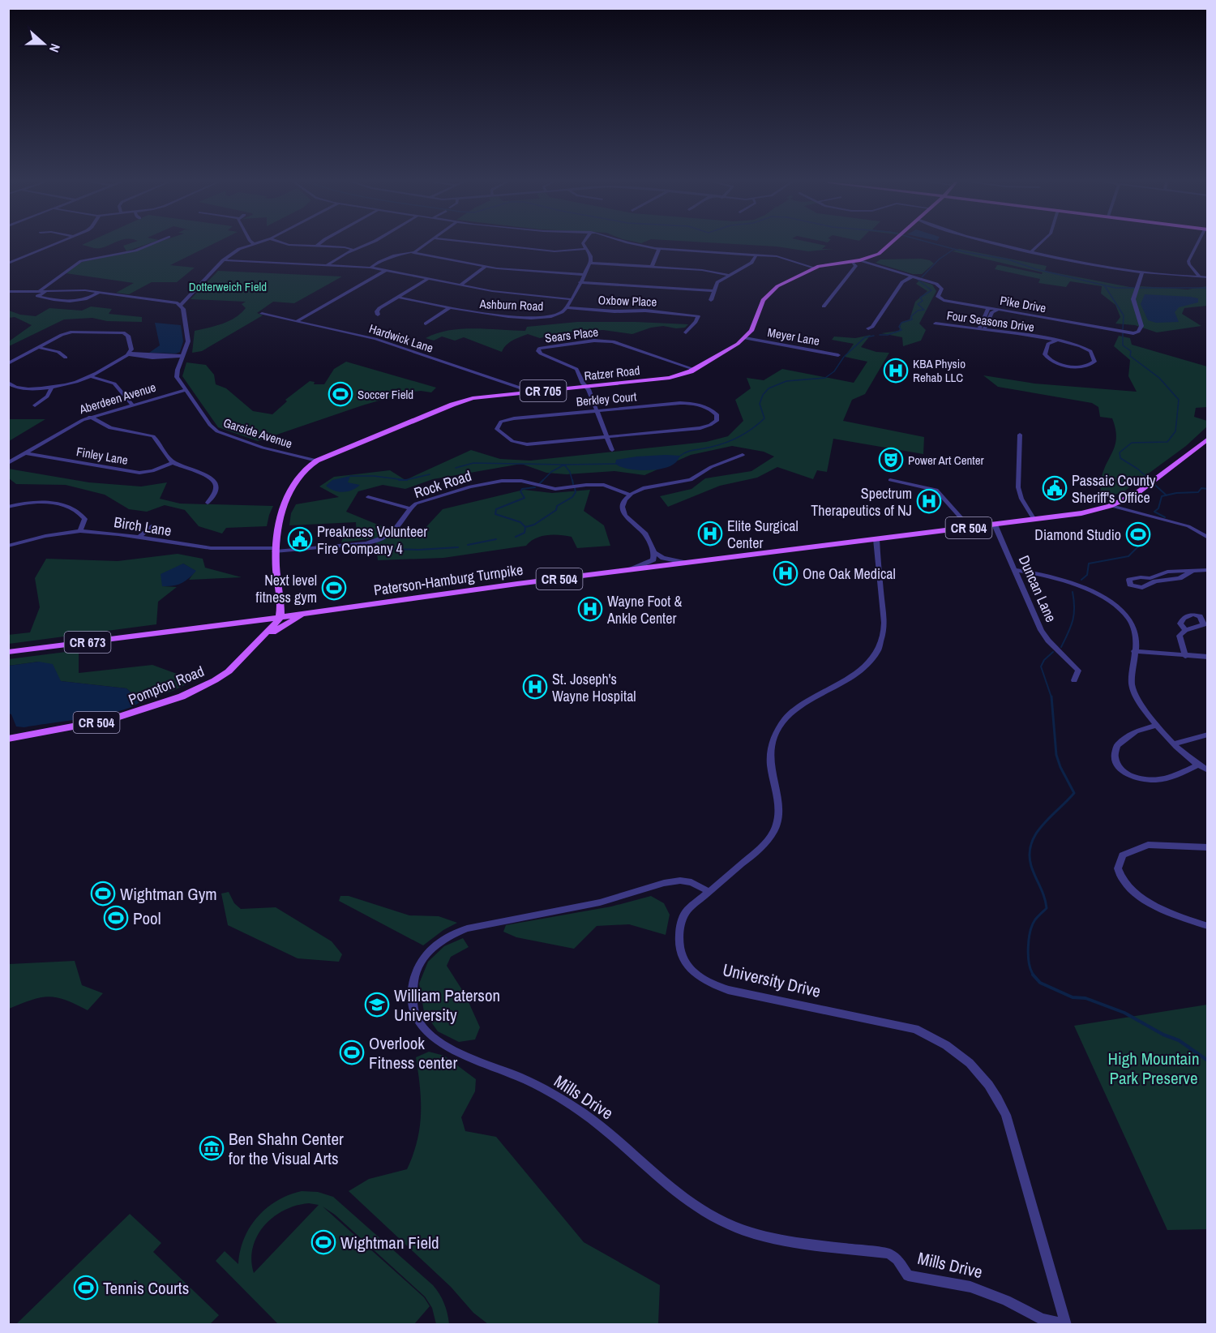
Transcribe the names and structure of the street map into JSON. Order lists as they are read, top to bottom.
{
  "streets": {
    "main road": [
      "Ratzer Road",
      "CR 705",
      "CR 504",
      "Paterson-Hamburg Turnpike",
      "CR 673",
      "Pompton Road"
    ],
    "street": [
      "Oxbow Place",
      "Pike Drive",
      "Ashburn Road",
      "Four Seasons Drive",
      "Sears Place",
      "Meyer Lane",
      "Hardwick Lane",
      "Aberdeen Avenue",
      "Berkley Court",
      "Garside Avenue",
      "Finley Lane",
      "Rock Road",
      "Birch Lane",
      "Duncan Lane",
      "University Drive",
      "Mills Drive"
    ]
  },
  "crossings": [
    ["Oxbow Place", "Ashburn Road"],
    ["Pike Drive", "Ratzer Road"],
    ["Sears Place", "Ratzer Road"],
    ["Meyer Lane", "Ratzer Road"],
    ["Hardwick Lane", "Ratzer Road"],
    ["Ratzer Road", "Garside Avenue"],
    ["Ratzer Road", "Rock Road"],
    ["Ratzer Road", "Birch Lane"],
    ["Ratzer Road", "Paterson-Hamburg Turnpike"],
    ["Ratzer Road", "Pompton Road"],
    ["Aberdeen Avenue", "Garside Avenue"],
    ["Aberdeen Avenue", "Finley Lane"],
    ["Rock Road", "Birch Lane"],
    ["Paterson-Hamburg Turnpike", "Duncan Lane"],
    ["Paterson-Hamburg Turnpike", "Pompton Road"],
    ["Paterson-Hamburg Turnpike", "University Drive"],
    ["University Drive", "Mills Drive"]
  ],
  "parks": ["Dotterweich Field", "High Mountain Park Preserve"],
  "places": {
    "hospital": [
      "KBA Physio Rehab LLC",
      "Spectrum Therapeutics of NJ",
      "Elite Surgical Center",
      "One Oak Medical",
      "Wayne Foot & Ankle Center",
      "St. Joseph's Wayne Hospital"
    ],
    "sports": [
      "Soccer Field",
      "Diamond Studio",
      "Next level fitness gym",
      "Wightman Gym",
      "Pool",
      "Overlook Fitness center",
      "Wightman Field",
      "Tennis Courts"
    ],
    "theatre": ["Power Art Center"],
    "public building": ["Passaic County Sheriff's Office", "Preakness Volunteer Fire Company 4"],
    "school or university": ["William Paterson University"],
    "museum": ["Ben Shahn Center for the Visual Arts"]
  },
  "north": "right"
}
